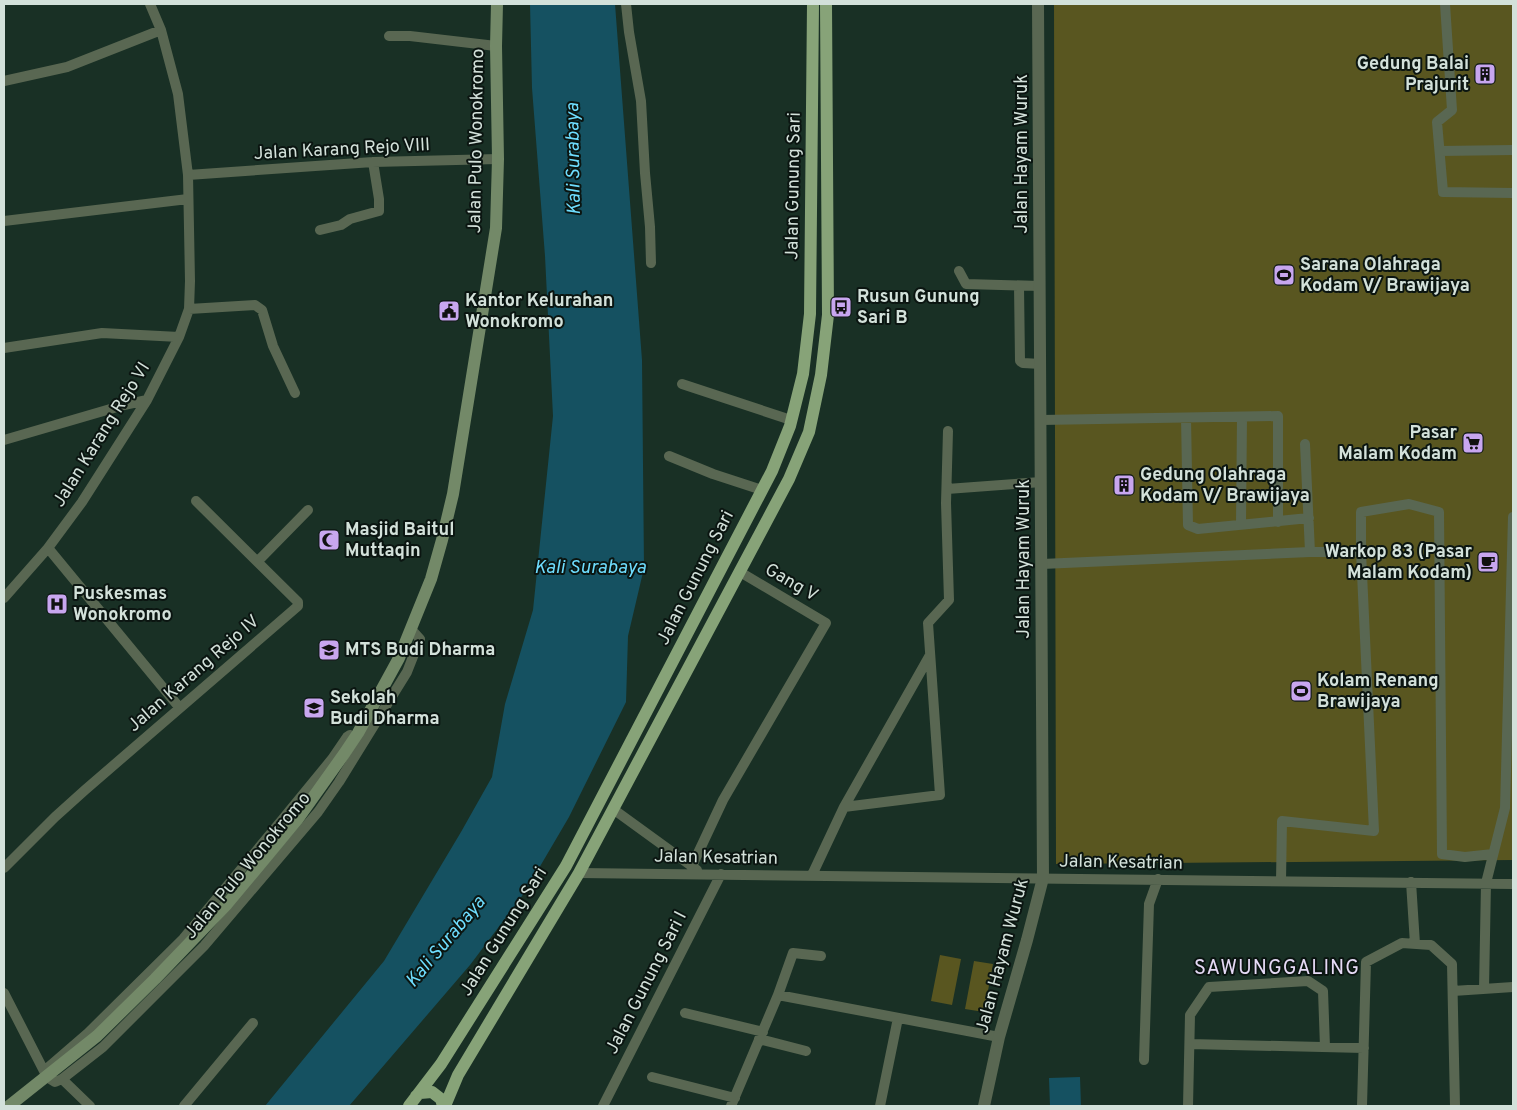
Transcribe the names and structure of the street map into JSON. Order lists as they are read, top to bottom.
{
  "streets": {
    "main road": ["Jalan Pulo Wonokromo", "Jalan Gunung Sari"],
    "street": [
      "Jalan Karang Rejo VIII",
      "Jalan Hayam Wuruk",
      "Jalan Karang Rejo VI",
      "Gang V",
      "Jalan Karang Rejo IV",
      "Jalan Kesatrian",
      "Jalan Gunung Sari I"
    ]
  },
  "crossings": [
    ["Jalan Pulo Wonokromo", "Jalan Karang Rejo VIII"],
    ["Jalan Karang Rejo VIII", "Jalan Karang Rejo VI"],
    ["Jalan Hayam Wuruk", "Jalan Kesatrian"],
    ["Jalan Gunung Sari", "Gang V"],
    ["Jalan Gunung Sari", "Jalan Kesatrian"],
    ["Jalan Kesatrian", "Jalan Gunung Sari I"]
  ],
  "districts": ["SAWUNGGALING"],
  "water": ["Kali Surabaya"],
  "places": {
    "building": ["Gedung Balai Prajurit", "Gedung Olahraga Kodam V/ Brawijaya"],
    "sports": ["Sarana Olahraga Kodam V/ Brawijaya", "Kolam Renang Brawijaya"],
    "bus stop": ["Rusun Gunung Sari B"],
    "public building": ["Kantor Kelurahan Wonokromo"],
    "supermarket": ["Pasar Malam Kodam"],
    "mosque": ["Masjid Baitul Muttaqin"],
    "cafe": ["Warkop 83 (Pasar Malam Kodam)"],
    "hospital": ["Puskesmas Wonokromo"],
    "school or university": ["MTS Budi Dharma", "Sekolah Budi Dharma"]
  }
}
